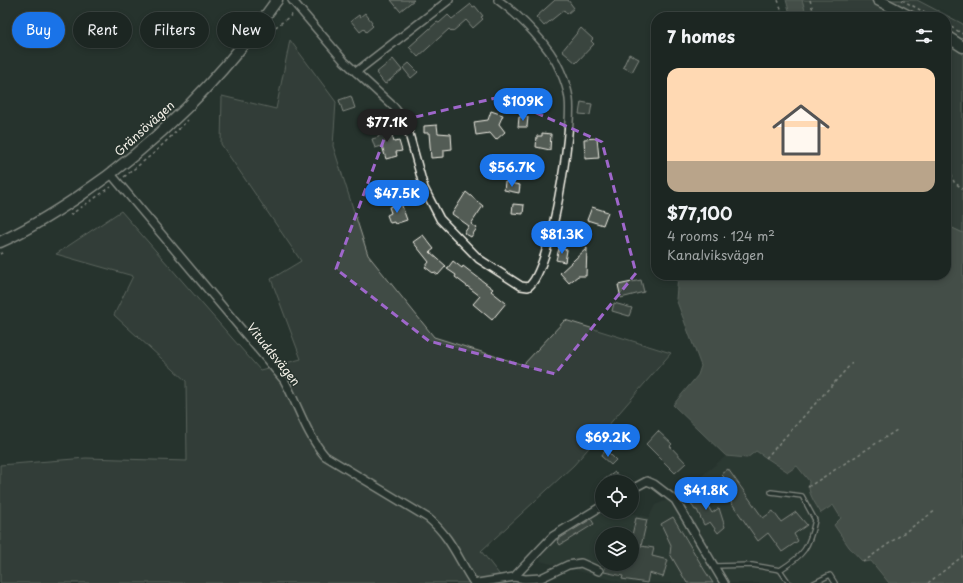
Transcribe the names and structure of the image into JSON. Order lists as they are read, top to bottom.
{
  "streets": {
    "street": ["Gränsövägen", "Vituddsvägen"]
  },
  "crossings": [
    ["Gränsövägen", "Vituddsvägen"]
  ],
  "page": {
    "chip": [
      "Buy",
      "Rent",
      "Filters",
      "New"
    ],
    "heading": "7 homes",
    "list": [
      {
        "name": "$77,100",
        "note": "4 rooms · 124 m² · Kanalviksvägen"
      }
    ],
    "price": [
      "$109K",
      "$77.1K",
      "$56.7K",
      "$47.5K",
      "$81.3K",
      "$69.2K",
      "$41.8K"
    ]
  }
}
